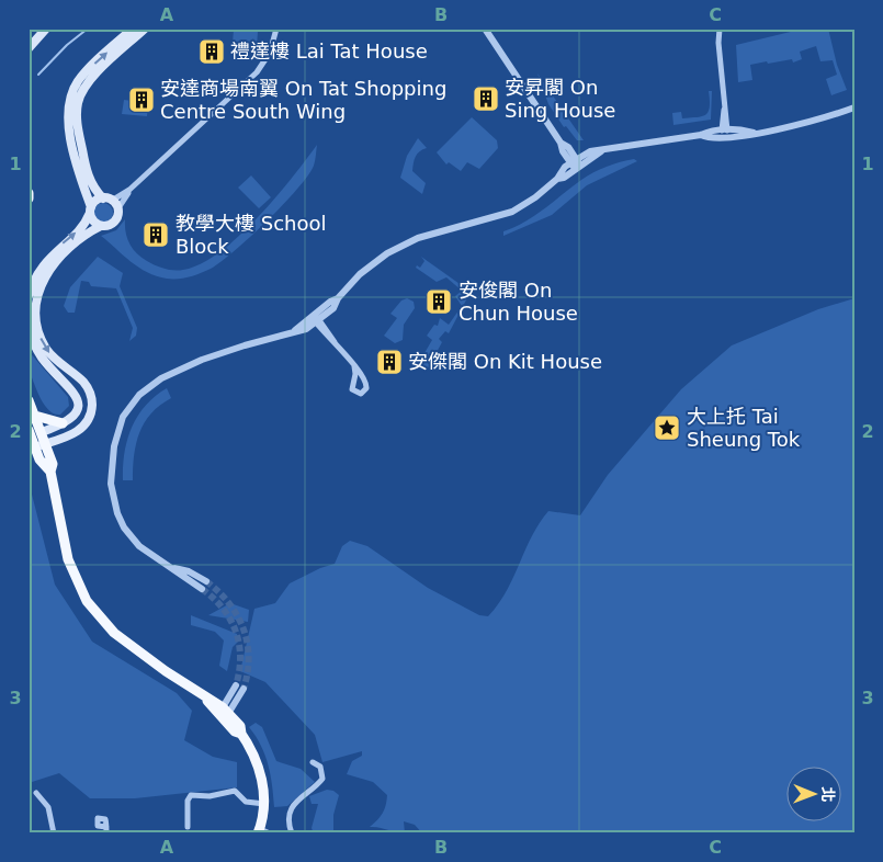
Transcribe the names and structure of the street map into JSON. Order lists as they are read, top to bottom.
{
  "places": {
    "building": [
      "禮達樓 Lai Tat House",
      "安昇閣 On Sing House",
      "安達商場南翼 On Tat Shopping Centre South Wing",
      "教學大樓 School Block",
      "安俊閣 On Chun House",
      "安傑閣 On Kit House"
    ],
    "place": ["大上托 Tai Sheung Tok"]
  },
  "north": "right",
  "grid": {
    "columns": ["A", "B", "C"],
    "rows": ["1", "2", "3"]
  }
}
